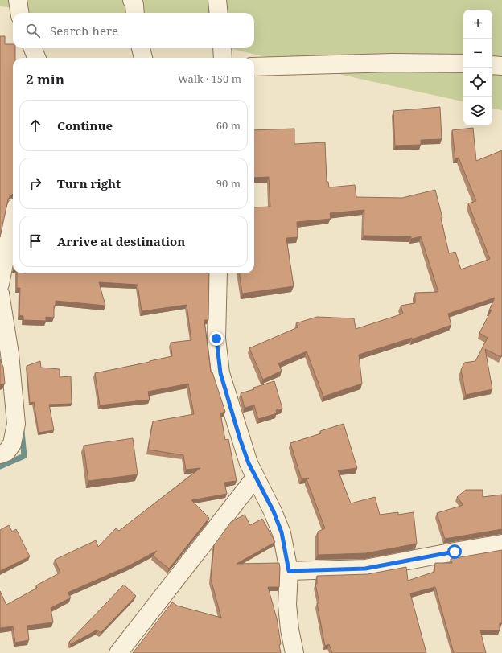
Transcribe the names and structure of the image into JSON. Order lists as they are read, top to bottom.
{
  "page": {
    "map_buttons": ["+", "−"],
    "search": "Search here",
    "heading": ["2 min", "Walk · 150 m"],
    "list": [
      ["Continue", "60 m"],
      ["Turn right", "90 m"],
      "Arrive at destination"
    ]
  }
}
